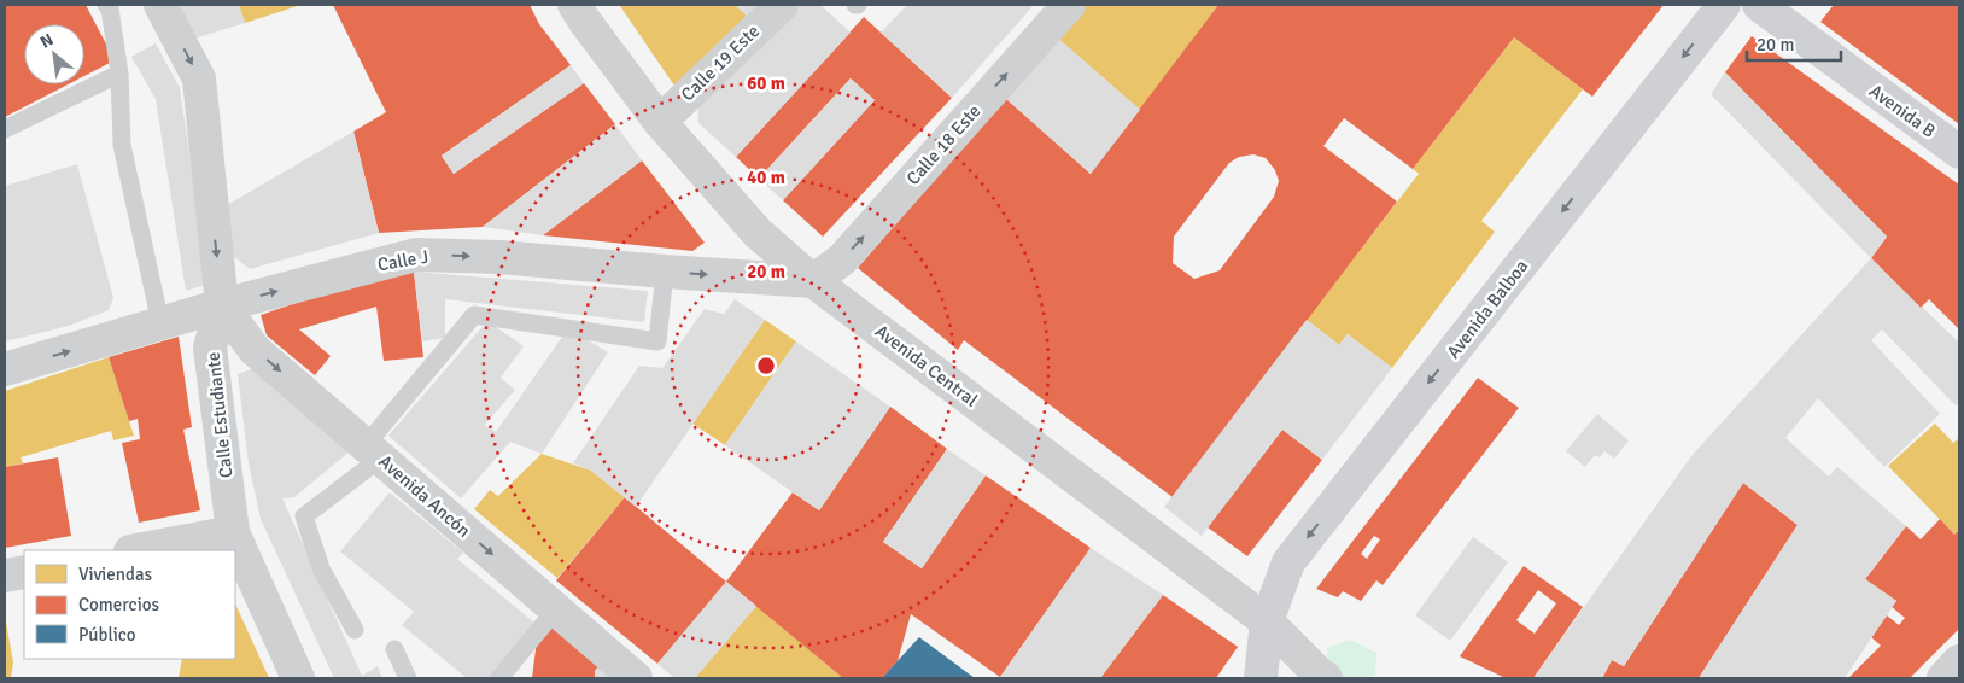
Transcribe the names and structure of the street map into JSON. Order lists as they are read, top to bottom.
{
  "streets": {
    "street": [
      "Calle 19 Este",
      "Avenida B",
      "Calle 18 Este",
      "Calle J",
      "Avenida Balboa",
      "Avenida Central",
      "Calle Estudiante",
      "Avenida Ancón"
    ]
  },
  "crossings": [
    ["Calle 19 Este", "Avenida Central"],
    ["Calle 18 Este", "Calle J"],
    ["Calle 18 Este", "Avenida Central"],
    ["Calle J", "Avenida Central"],
    ["Calle J", "Calle Estudiante"],
    ["Calle J", "Avenida Ancón"],
    ["Avenida Balboa", "Avenida Central"],
    ["Calle Estudiante", "Avenida Ancón"]
  ],
  "one_way": [
    "Calle 18 Este",
    "Calle J",
    "Avenida Balboa",
    "Calle Estudiante",
    "Avenida Ancón"
  ],
  "legend": ["Viviendas", "Comercios", "Público"],
  "scale_bar": "20 m",
  "north": "top left",
  "rings": ["60 m", "40 m", "20 m"]
}
